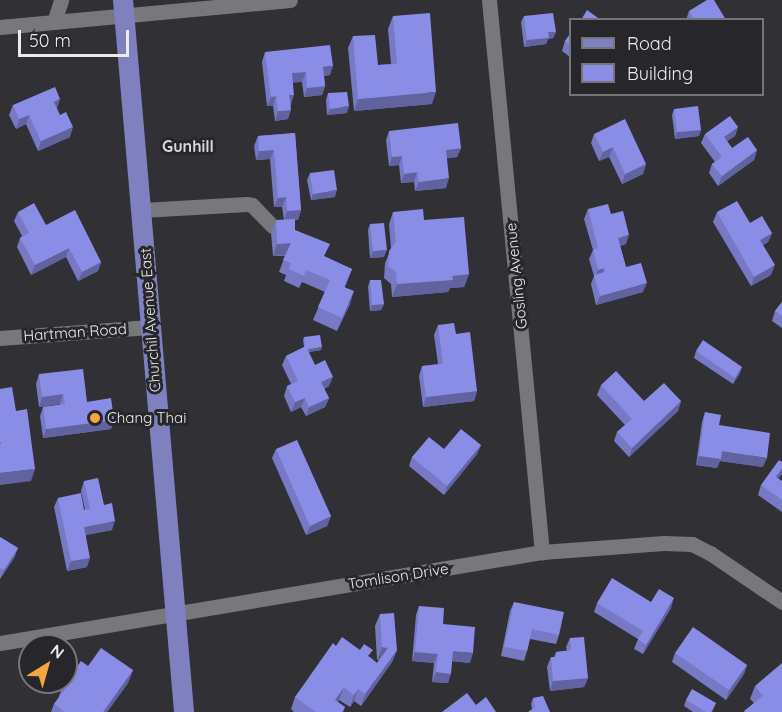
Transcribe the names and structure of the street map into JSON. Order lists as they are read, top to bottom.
{
  "streets": {
    "main road": ["Churchil Avenue East"],
    "street": ["Gosling Avenue", "Hartman Road", "Tomlison Drive"]
  },
  "crossings": [
    ["Gosling Avenue", "Tomlison Drive"],
    ["Churchil Avenue East", "Hartman Road"],
    ["Churchil Avenue East", "Tomlison Drive"]
  ],
  "districts": ["Gunhill"],
  "places": ["Chang Thai"],
  "legend": ["Road", "Building"],
  "scale_bar": "50 m",
  "north": "top right"
}
